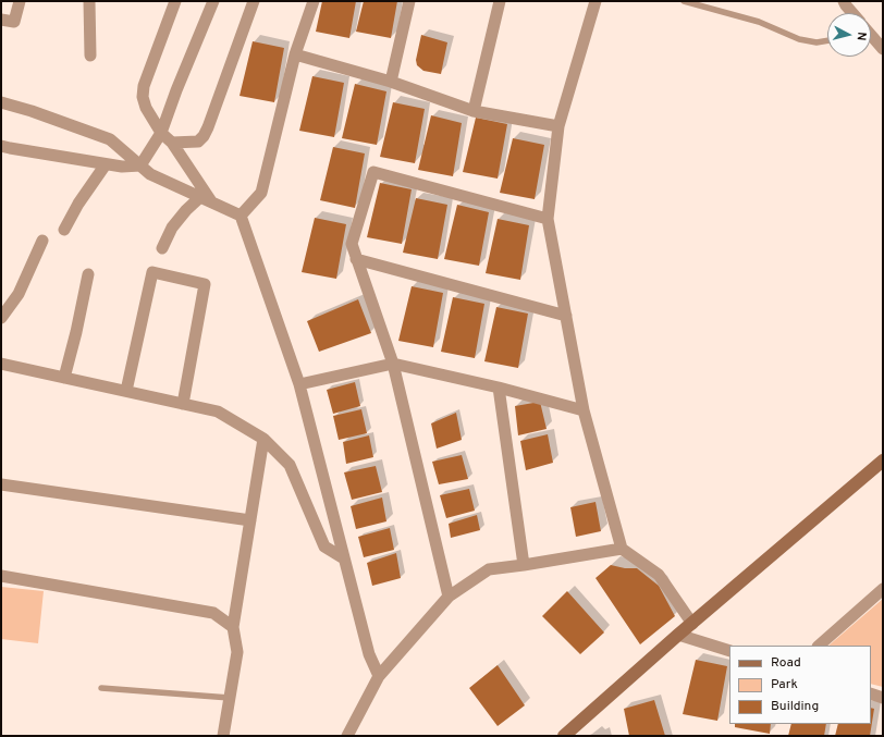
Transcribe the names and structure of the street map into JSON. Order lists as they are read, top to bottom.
{
  "legend": ["Road", "Park", "Building"],
  "north": "right"
}
